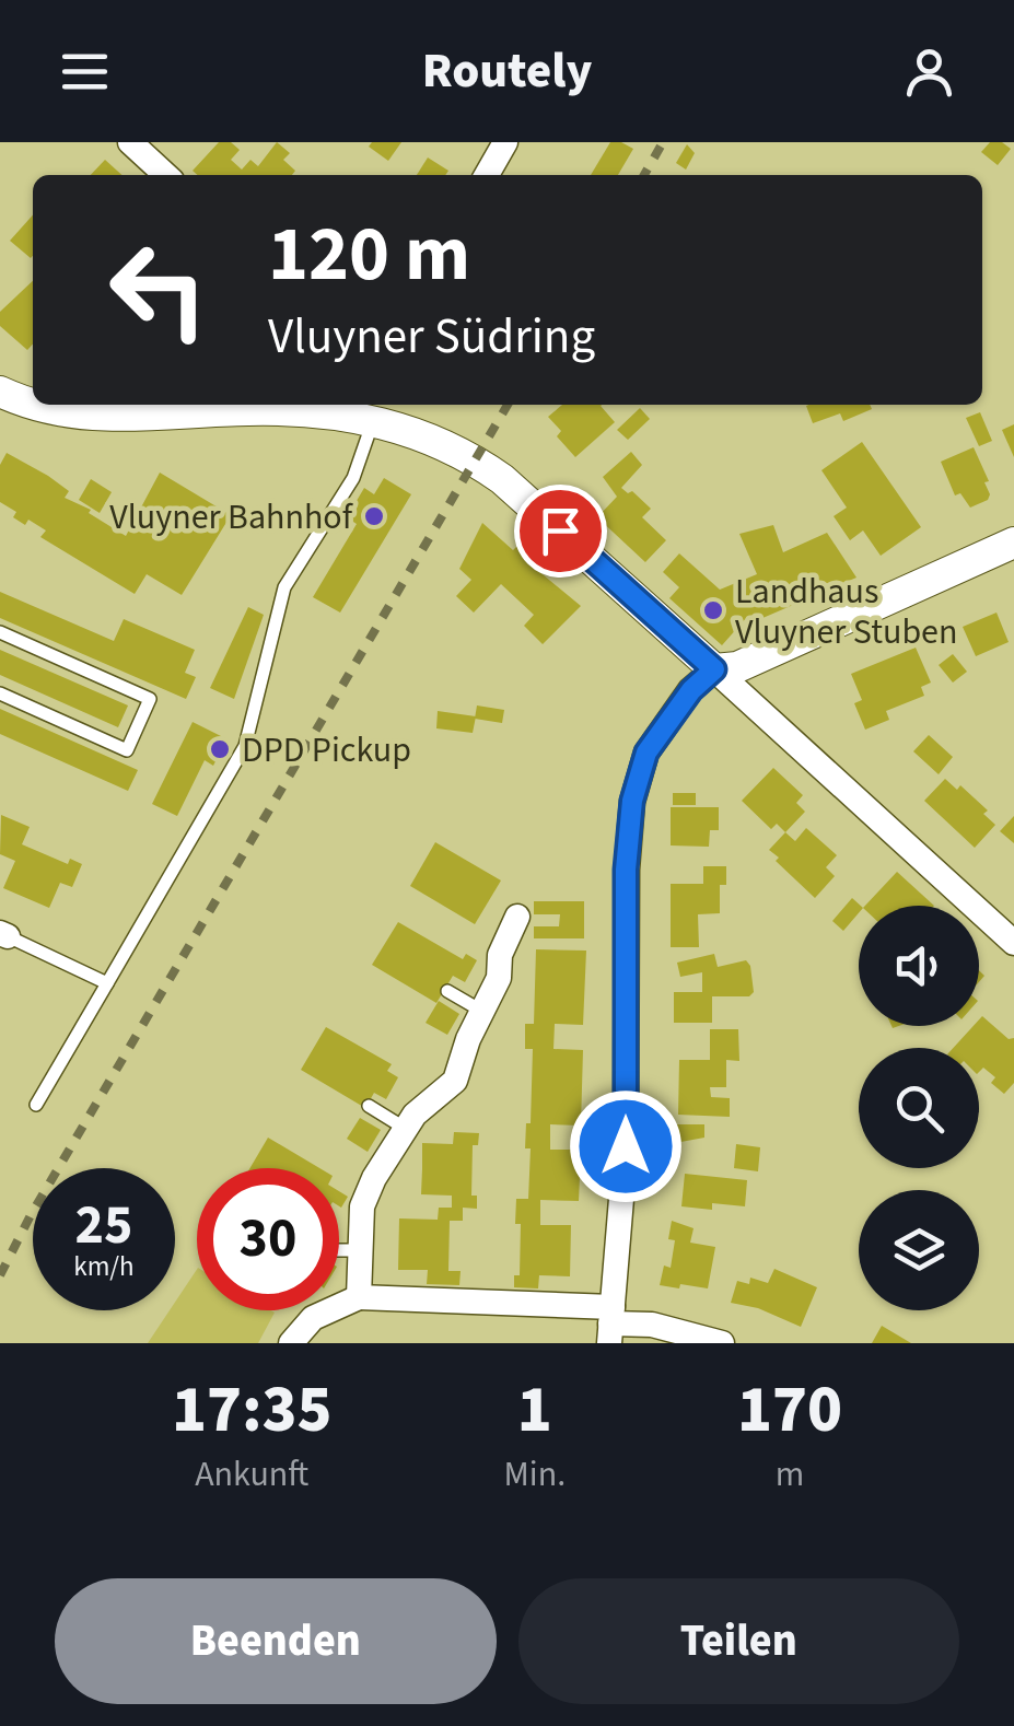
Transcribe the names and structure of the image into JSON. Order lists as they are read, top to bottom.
{
  "places": ["Vluyner Bahnhof", "Landhaus Vluyner Stuben", "DPD Pickup"],
  "page": {
    "header": "Routely",
    "turn": ["120 m", "Vluyner Südring"],
    "speed": "25 km/h",
    "limit": "30",
    "eta": [
      "17:35",
      "Ankunft",
      "1",
      "Min.",
      "170",
      "m"
    ],
    "buttons": ["Beenden", "Teilen"]
  }
}
